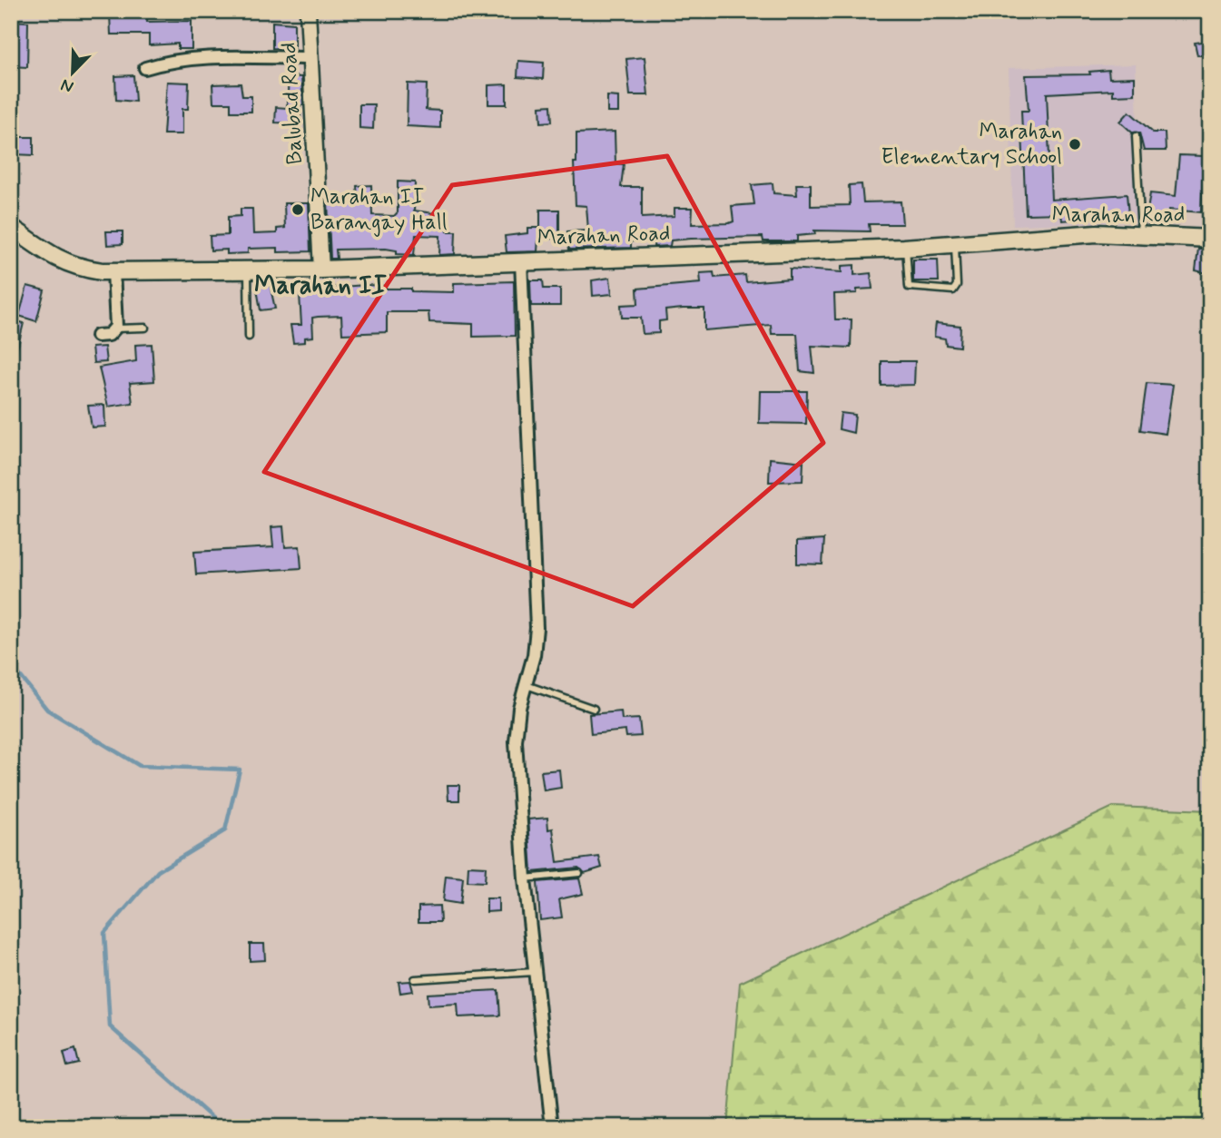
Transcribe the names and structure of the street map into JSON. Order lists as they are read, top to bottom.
{
  "streets": {
    "main road": ["Marahan Road"],
    "street": ["Balubad Road"]
  },
  "crossings": [
    ["Balubad Road", "Marahan Road"]
  ],
  "districts": ["Marahan II"],
  "places": ["Marahan Elementary School", "Marahan II Barangay Hall"],
  "north": "bottom left"
}
